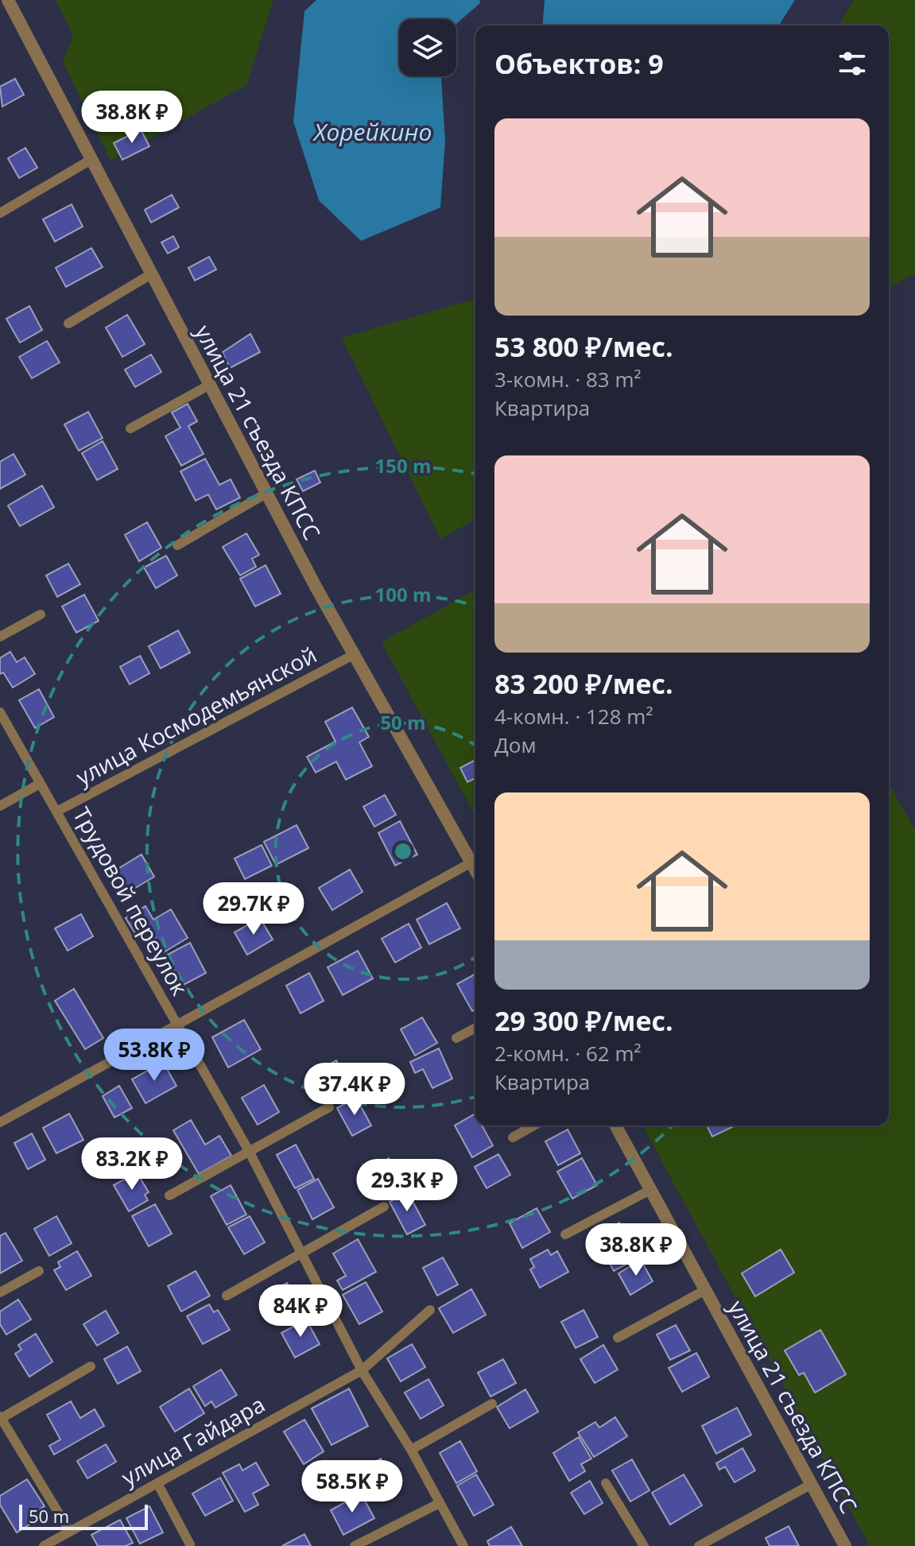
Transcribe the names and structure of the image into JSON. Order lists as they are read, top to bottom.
{
  "streets": {
    "street": ["улица 21 съезда КПСС"],
    "lane": ["улица Космодемьянской", "Трудовой переулок", "улица Гайдара"]
  },
  "crossings": [
    ["улица 21 съезда КПСС", "улица Космодемьянской"],
    ["улица Космодемьянской", "Трудовой переулок"],
    ["Трудовой переулок", "улица Гайдара"]
  ],
  "water": ["Хорейкино"],
  "scale_bar": "50 m",
  "page": {
    "heading": "Объектов: 9",
    "price": [
      "38.8K ₽",
      "29.7K ₽",
      "53.8K ₽",
      "37.4K ₽",
      "83.2K ₽",
      "29.3K ₽",
      "38.8K ₽",
      "84K ₽",
      "58.5K ₽"
    ],
    "list": [
      {
        "name": "53 800 ₽/мес.",
        "note": "3-комн. · 83 m² · Квартира"
      },
      {
        "name": "83 200 ₽/мес.",
        "note": "4-комн. · 128 m² · Дом"
      },
      {
        "name": "29 300 ₽/мес.",
        "note": "2-комн. · 62 m² · Квартира"
      }
    ],
    "scale": "50 m"
  },
  "rings": ["150 m", "100 m", "50 m"]
}
